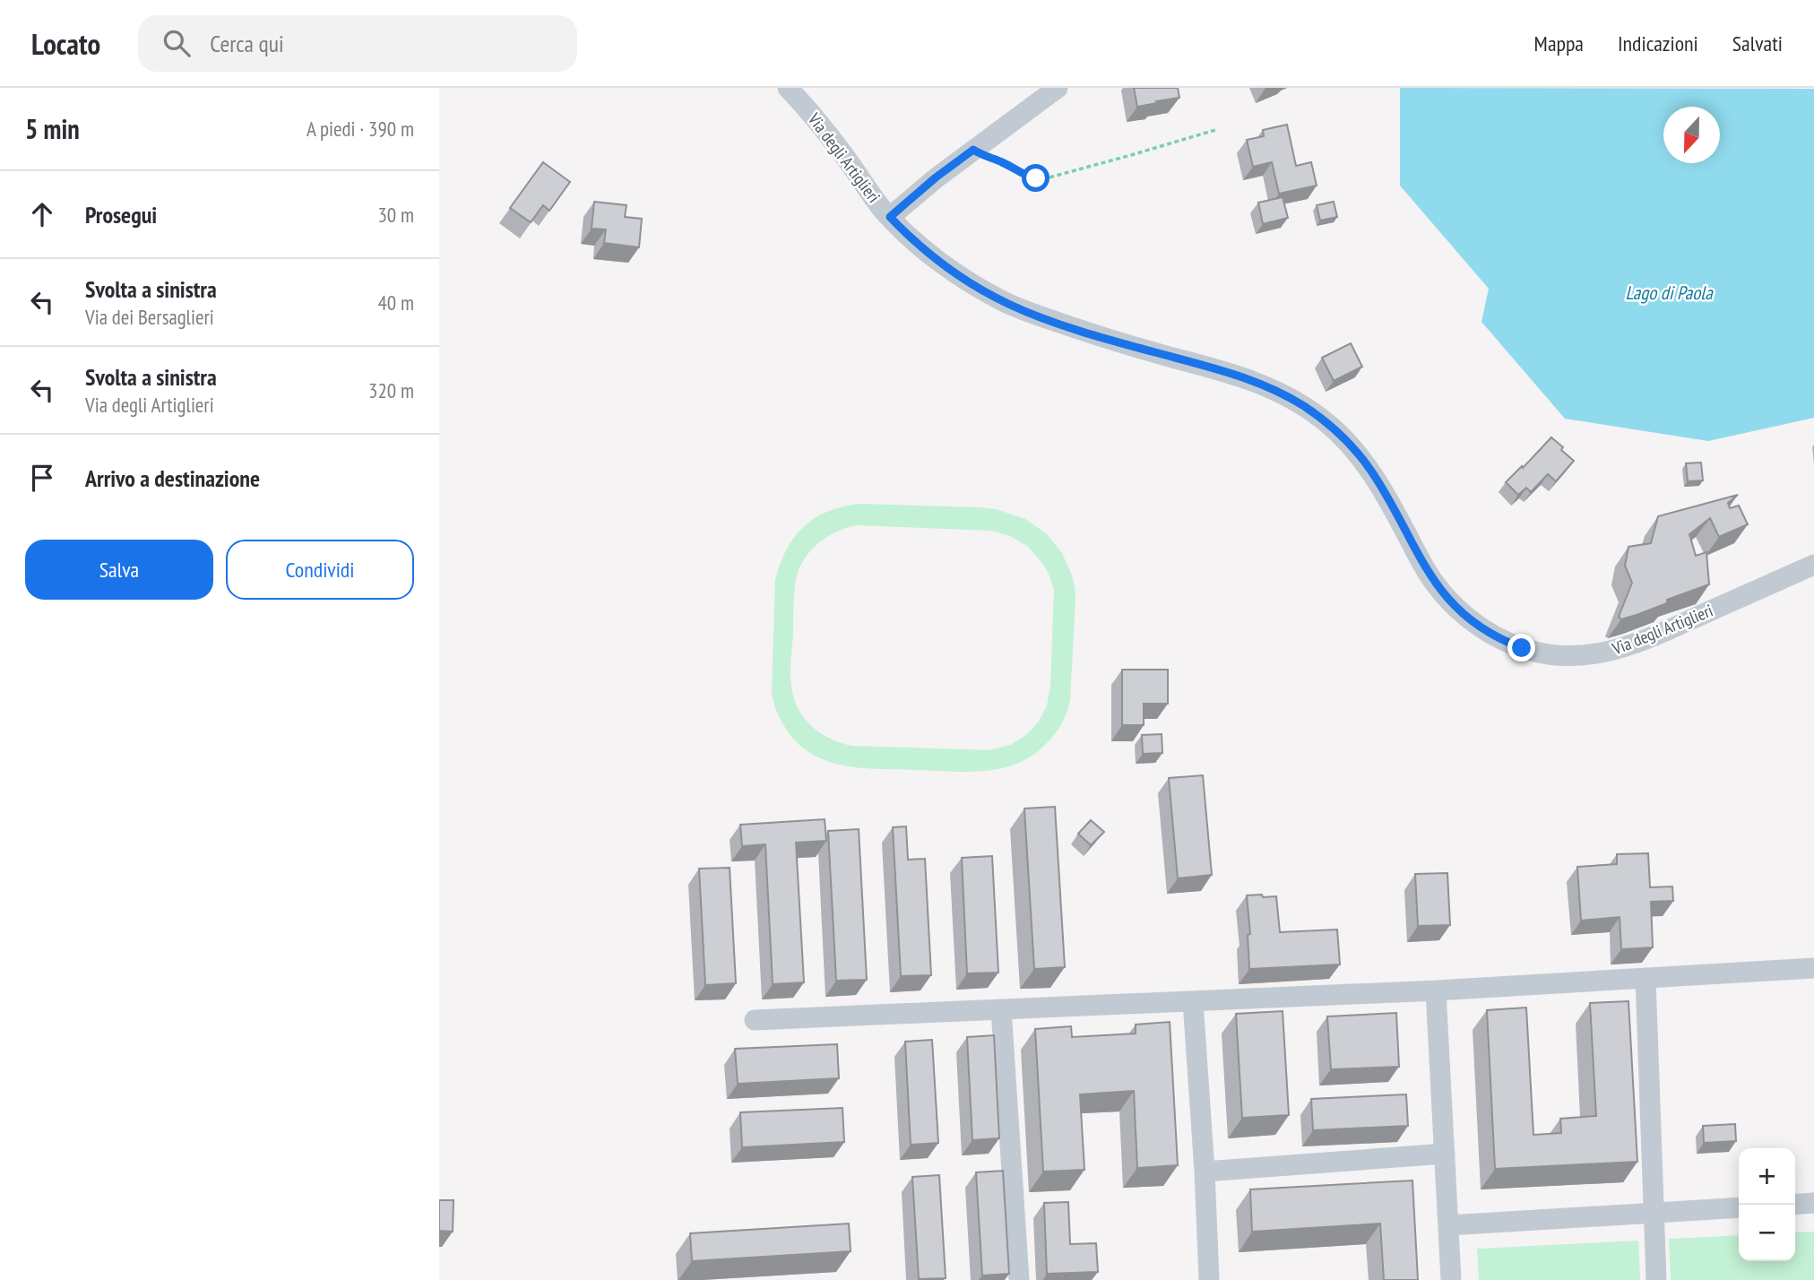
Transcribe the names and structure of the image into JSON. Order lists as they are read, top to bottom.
{
  "streets": {
    "street": ["Via degli Artiglieri"]
  },
  "water": ["Lago di Paola"],
  "north": "bottom",
  "page": {
    "header": "Locato",
    "search": "Cerca qui",
    "nav": ["Mappa", "Indicazioni", "Salvati"],
    "heading": ["5 min", "A piedi · 390 m"],
    "list": [
      ["Prosegui", "30 m"],
      ["Svolta a sinistra", "Via dei Bersaglieri", "40 m"],
      ["Svolta a sinistra", "Via degli Artiglieri", "320 m"],
      "Arrivo a destinazione"
    ],
    "buttons": ["Salva", "Condividi"],
    "map_buttons": ["+", "−"]
  }
}
